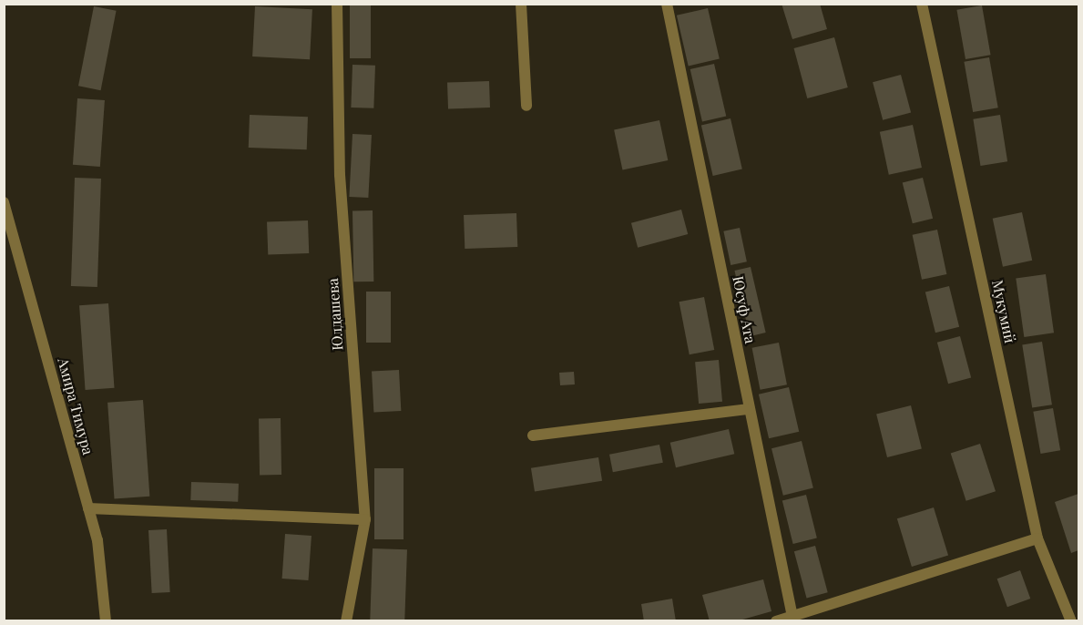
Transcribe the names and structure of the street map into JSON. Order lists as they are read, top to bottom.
{
  "streets": {
    "street": [
      "Юсуф Ата",
      "Мукумий",
      "Юлдашева",
      "Амира Тимура"
    ]
  }
}
